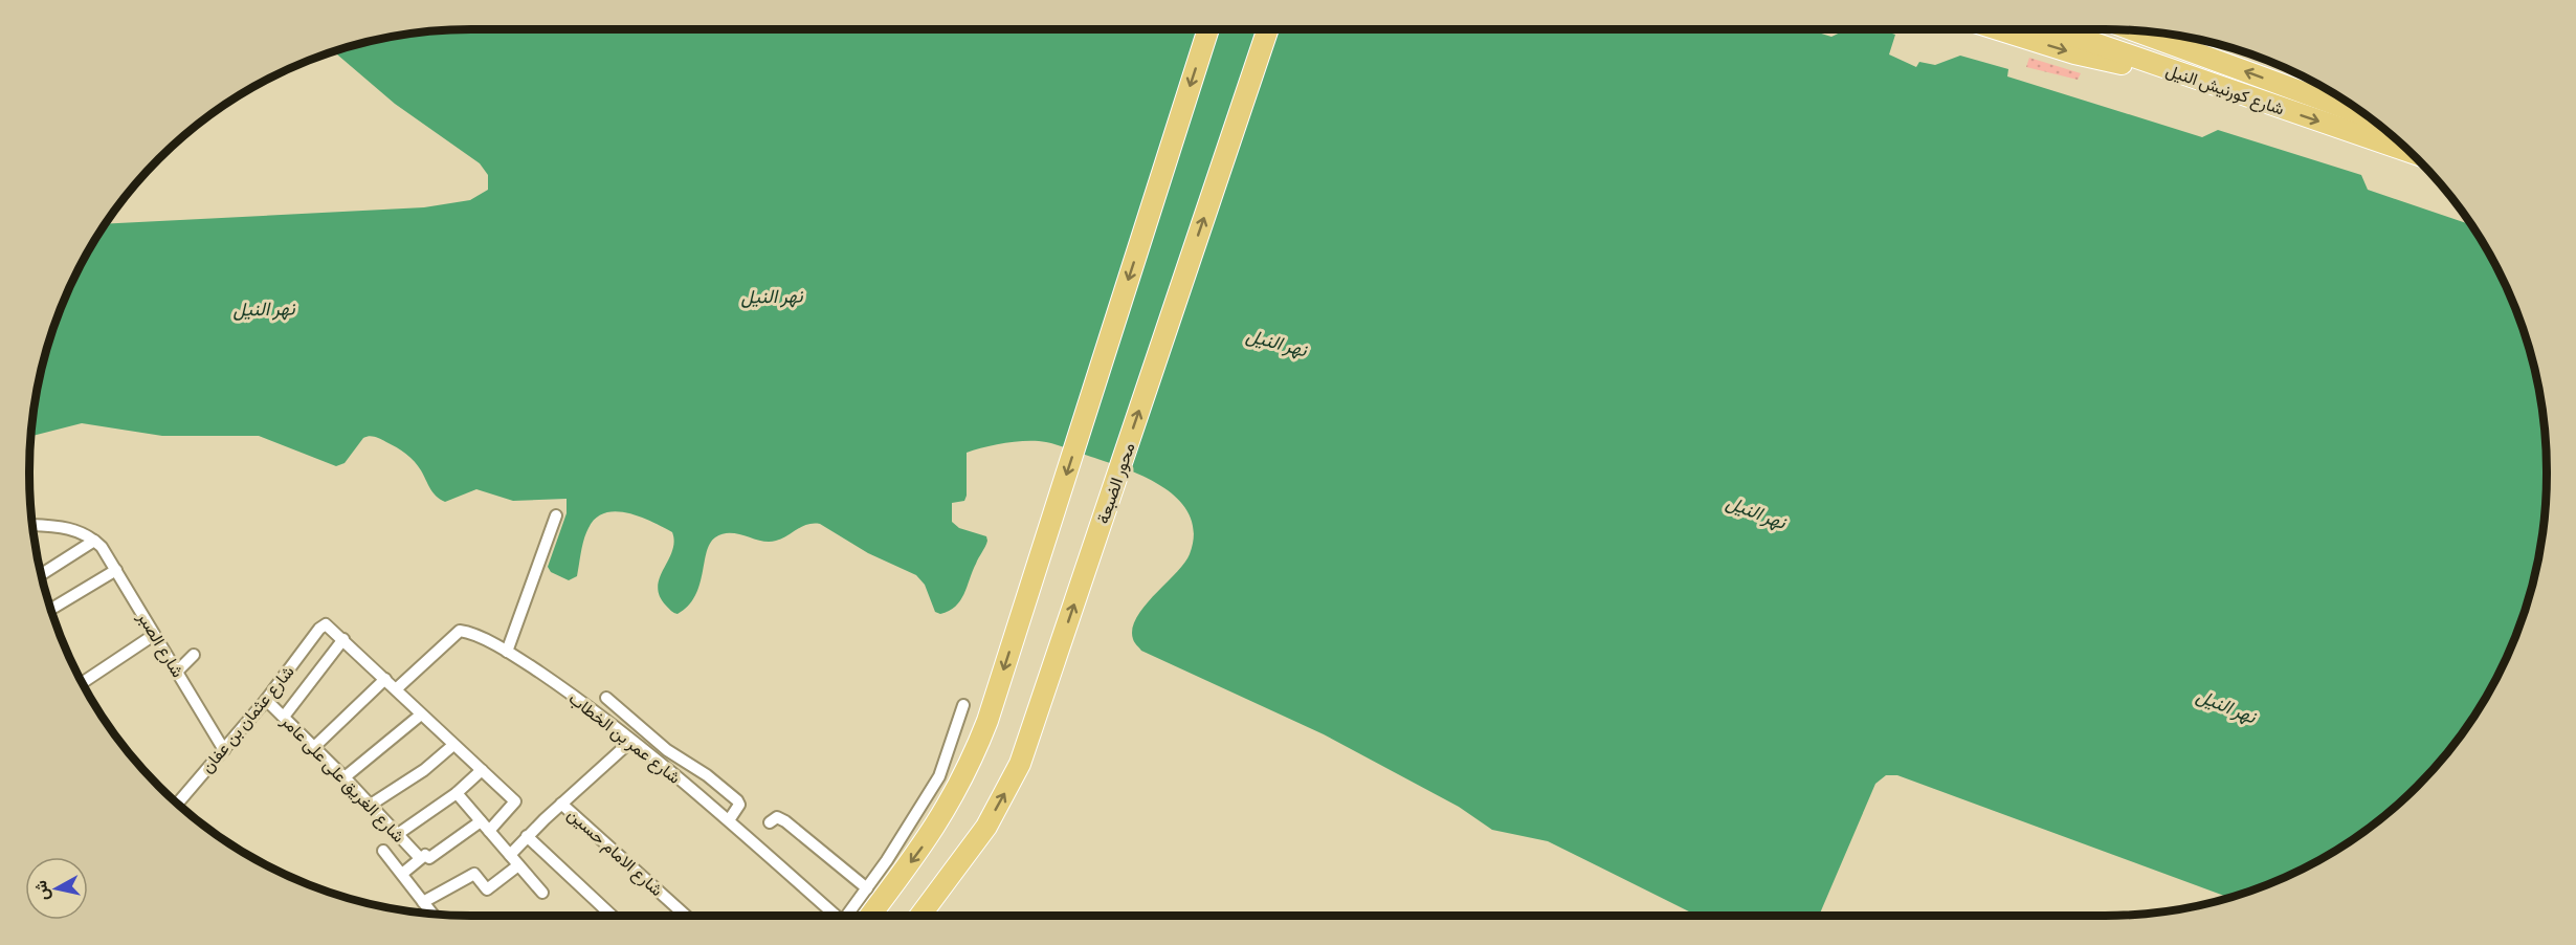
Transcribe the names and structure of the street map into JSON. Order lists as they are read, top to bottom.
{
  "streets": {
    "highway": ["شارع كورنيش النيل", "محور الضبعة"],
    "street": [
      "شارع الصبر",
      "شارع عثمان بن عفان",
      "شارع عمر بن الخطاب",
      "شارع الغريق على على عامر",
      "شارع الامام حسين"
    ]
  },
  "crossings": [
    ["شارع الصبر", "شارع عثمان بن عفان"],
    ["شارع عثمان بن عفان", "شارع الغريق على على عامر"]
  ],
  "water": ["نهر النيل"],
  "north": "left"
}
